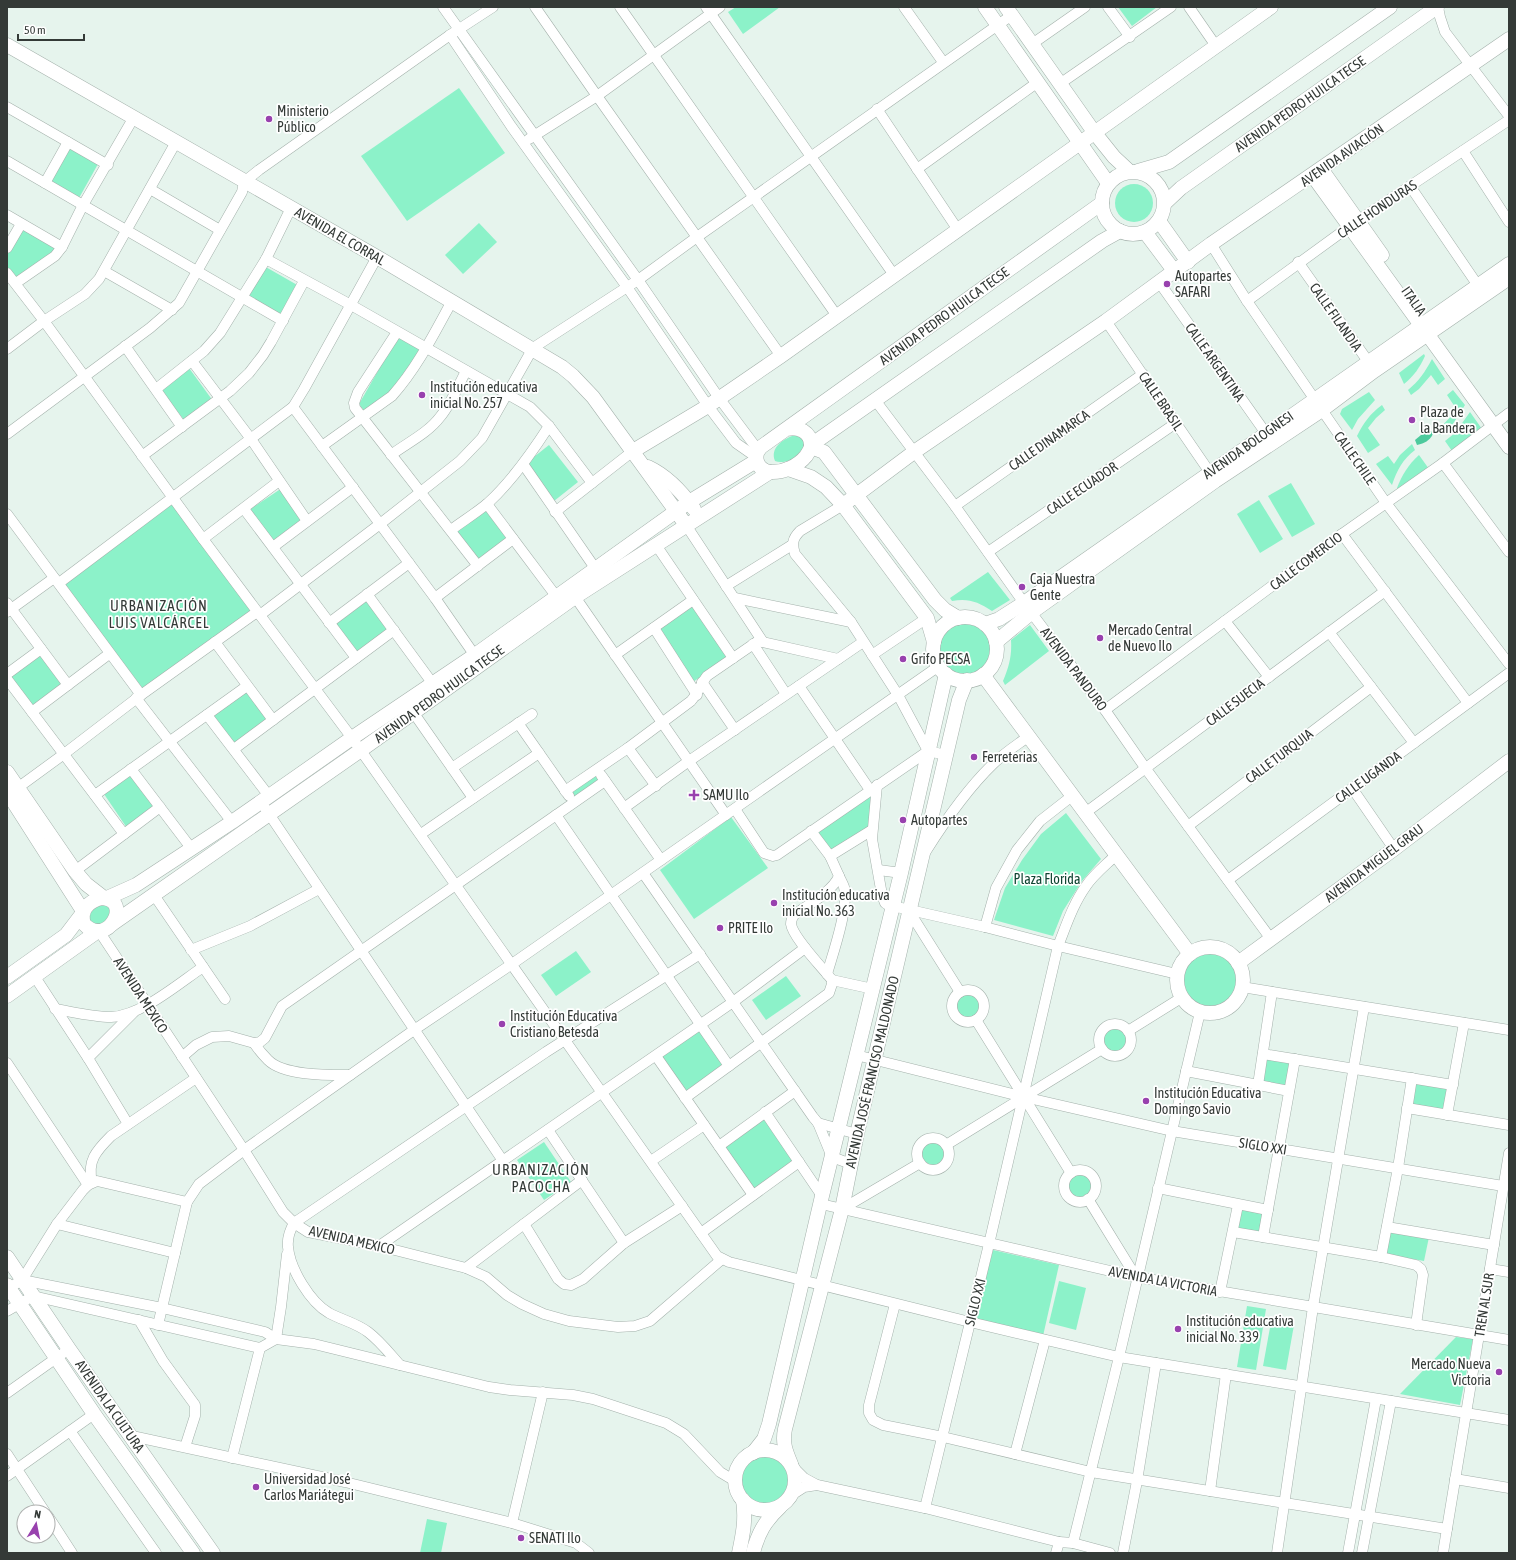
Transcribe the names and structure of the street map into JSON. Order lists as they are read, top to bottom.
{
  "streets": {
    "street": [
      "AVENIDA PEDRO HUILCA TECSE",
      "AVENIDA AVIACIÓN",
      "CALLE HONDURAS",
      "AVENIDA EL CORRAL",
      "ITALIA",
      "CALLE FILANDIA",
      "CALLE ARGENTINA",
      "CALLE BRASIL",
      "CALLE DINAMARCA",
      "AVENIDA BOLOGNESI",
      "CALLE CHILE",
      "CALLE ECUADOR",
      "CALLE COMERCIO",
      "AVENIDA PANDURO",
      "CALLE SUECIA",
      "CALLE TURQUIA",
      "CALLE UGANDA",
      "AVENIDA MIGUEL GRAU",
      "AVENIDA MEXICO",
      "AVENIDA JOSÉ FRANCISO MALDONADO",
      "SIGLO XXI",
      "AVENIDA LA VICTORIA",
      "TREN AL SUR",
      "AVENIDA LA CULTURA"
    ]
  },
  "crossings": [
    ["AVENIDA PEDRO HUILCA TECSE", "AVENIDA EL CORRAL"],
    ["AVENIDA PEDRO HUILCA TECSE", "AVENIDA PANDURO"],
    ["AVENIDA PEDRO HUILCA TECSE", "AVENIDA MEXICO"],
    ["AVENIDA AVIACIÓN", "ITALIA"],
    ["AVENIDA AVIACIÓN", "CALLE ARGENTINA"],
    ["AVENIDA AVIACIÓN", "CALLE BRASIL"],
    ["AVENIDA AVIACIÓN", "CALLE CHILE"],
    ["AVENIDA AVIACIÓN", "AVENIDA PANDURO"],
    ["CALLE HONDURAS", "ITALIA"],
    ["CALLE HONDURAS", "CALLE FILANDIA"],
    ["CALLE HONDURAS", "CALLE CHILE"],
    ["ITALIA", "AVENIDA BOLOGNESI"],
    ["ITALIA", "CALLE COMERCIO"],
    ["CALLE FILANDIA", "AVENIDA BOLOGNESI"],
    ["CALLE ARGENTINA", "AVENIDA BOLOGNESI"],
    ["CALLE BRASIL", "CALLE DINAMARCA"],
    ["CALLE BRASIL", "AVENIDA BOLOGNESI"],
    ["CALLE BRASIL", "CALLE ECUADOR"],
    ["CALLE DINAMARCA", "AVENIDA PANDURO"],
    ["AVENIDA BOLOGNESI", "CALLE CHILE"],
    ["AVENIDA BOLOGNESI", "AVENIDA PANDURO"],
    ["AVENIDA BOLOGNESI", "AVENIDA JOSÉ FRANCISO MALDONADO"],
    ["CALLE CHILE", "CALLE COMERCIO"],
    ["CALLE ECUADOR", "AVENIDA PANDURO"],
    ["CALLE COMERCIO", "AVENIDA PANDURO"],
    ["AVENIDA PANDURO", "CALLE SUECIA"],
    ["AVENIDA PANDURO", "CALLE TURQUIA"],
    ["AVENIDA PANDURO", "CALLE UGANDA"],
    ["AVENIDA PANDURO", "AVENIDA MIGUEL GRAU"],
    ["AVENIDA JOSÉ FRANCISO MALDONADO", "SIGLO XXI"],
    ["AVENIDA JOSÉ FRANCISO MALDONADO", "AVENIDA LA VICTORIA"],
    ["SIGLO XXI", "AVENIDA LA VICTORIA"],
    ["SIGLO XXI", "TREN AL SUR"],
    ["AVENIDA LA VICTORIA", "TREN AL SUR"]
  ],
  "districts": ["URBANIZACIÓN LUIS VALCÁRCEL", "URBANIZACIÓN PACOCHA"],
  "parks": ["Plaza Florida"],
  "places": {
    "other": [
      "Ministerio Público",
      "Autopartes SAFARI",
      "Institución educativa inicial No. 257",
      "Plaza de la Bandera",
      "Caja Nuestra Gente",
      "Mercado Central de Nuevo Ilo",
      "Grifo PECSA",
      "Ferreterias",
      "Autopartes",
      "Institución educativa inicial No. 363",
      "PRITE Ilo",
      "Institución Educativa Cristiano Betesda",
      "Institución Educativa Domingo Savio",
      "Institución educativa inicial No. 339",
      "Mercado Nueva Victoria",
      "Universidad José Carlos Mariátegui",
      "SENATI Ilo"
    ],
    "health": ["SAMU Ilo"]
  },
  "scale_bar": "50 m",
  "north": "top"
}
